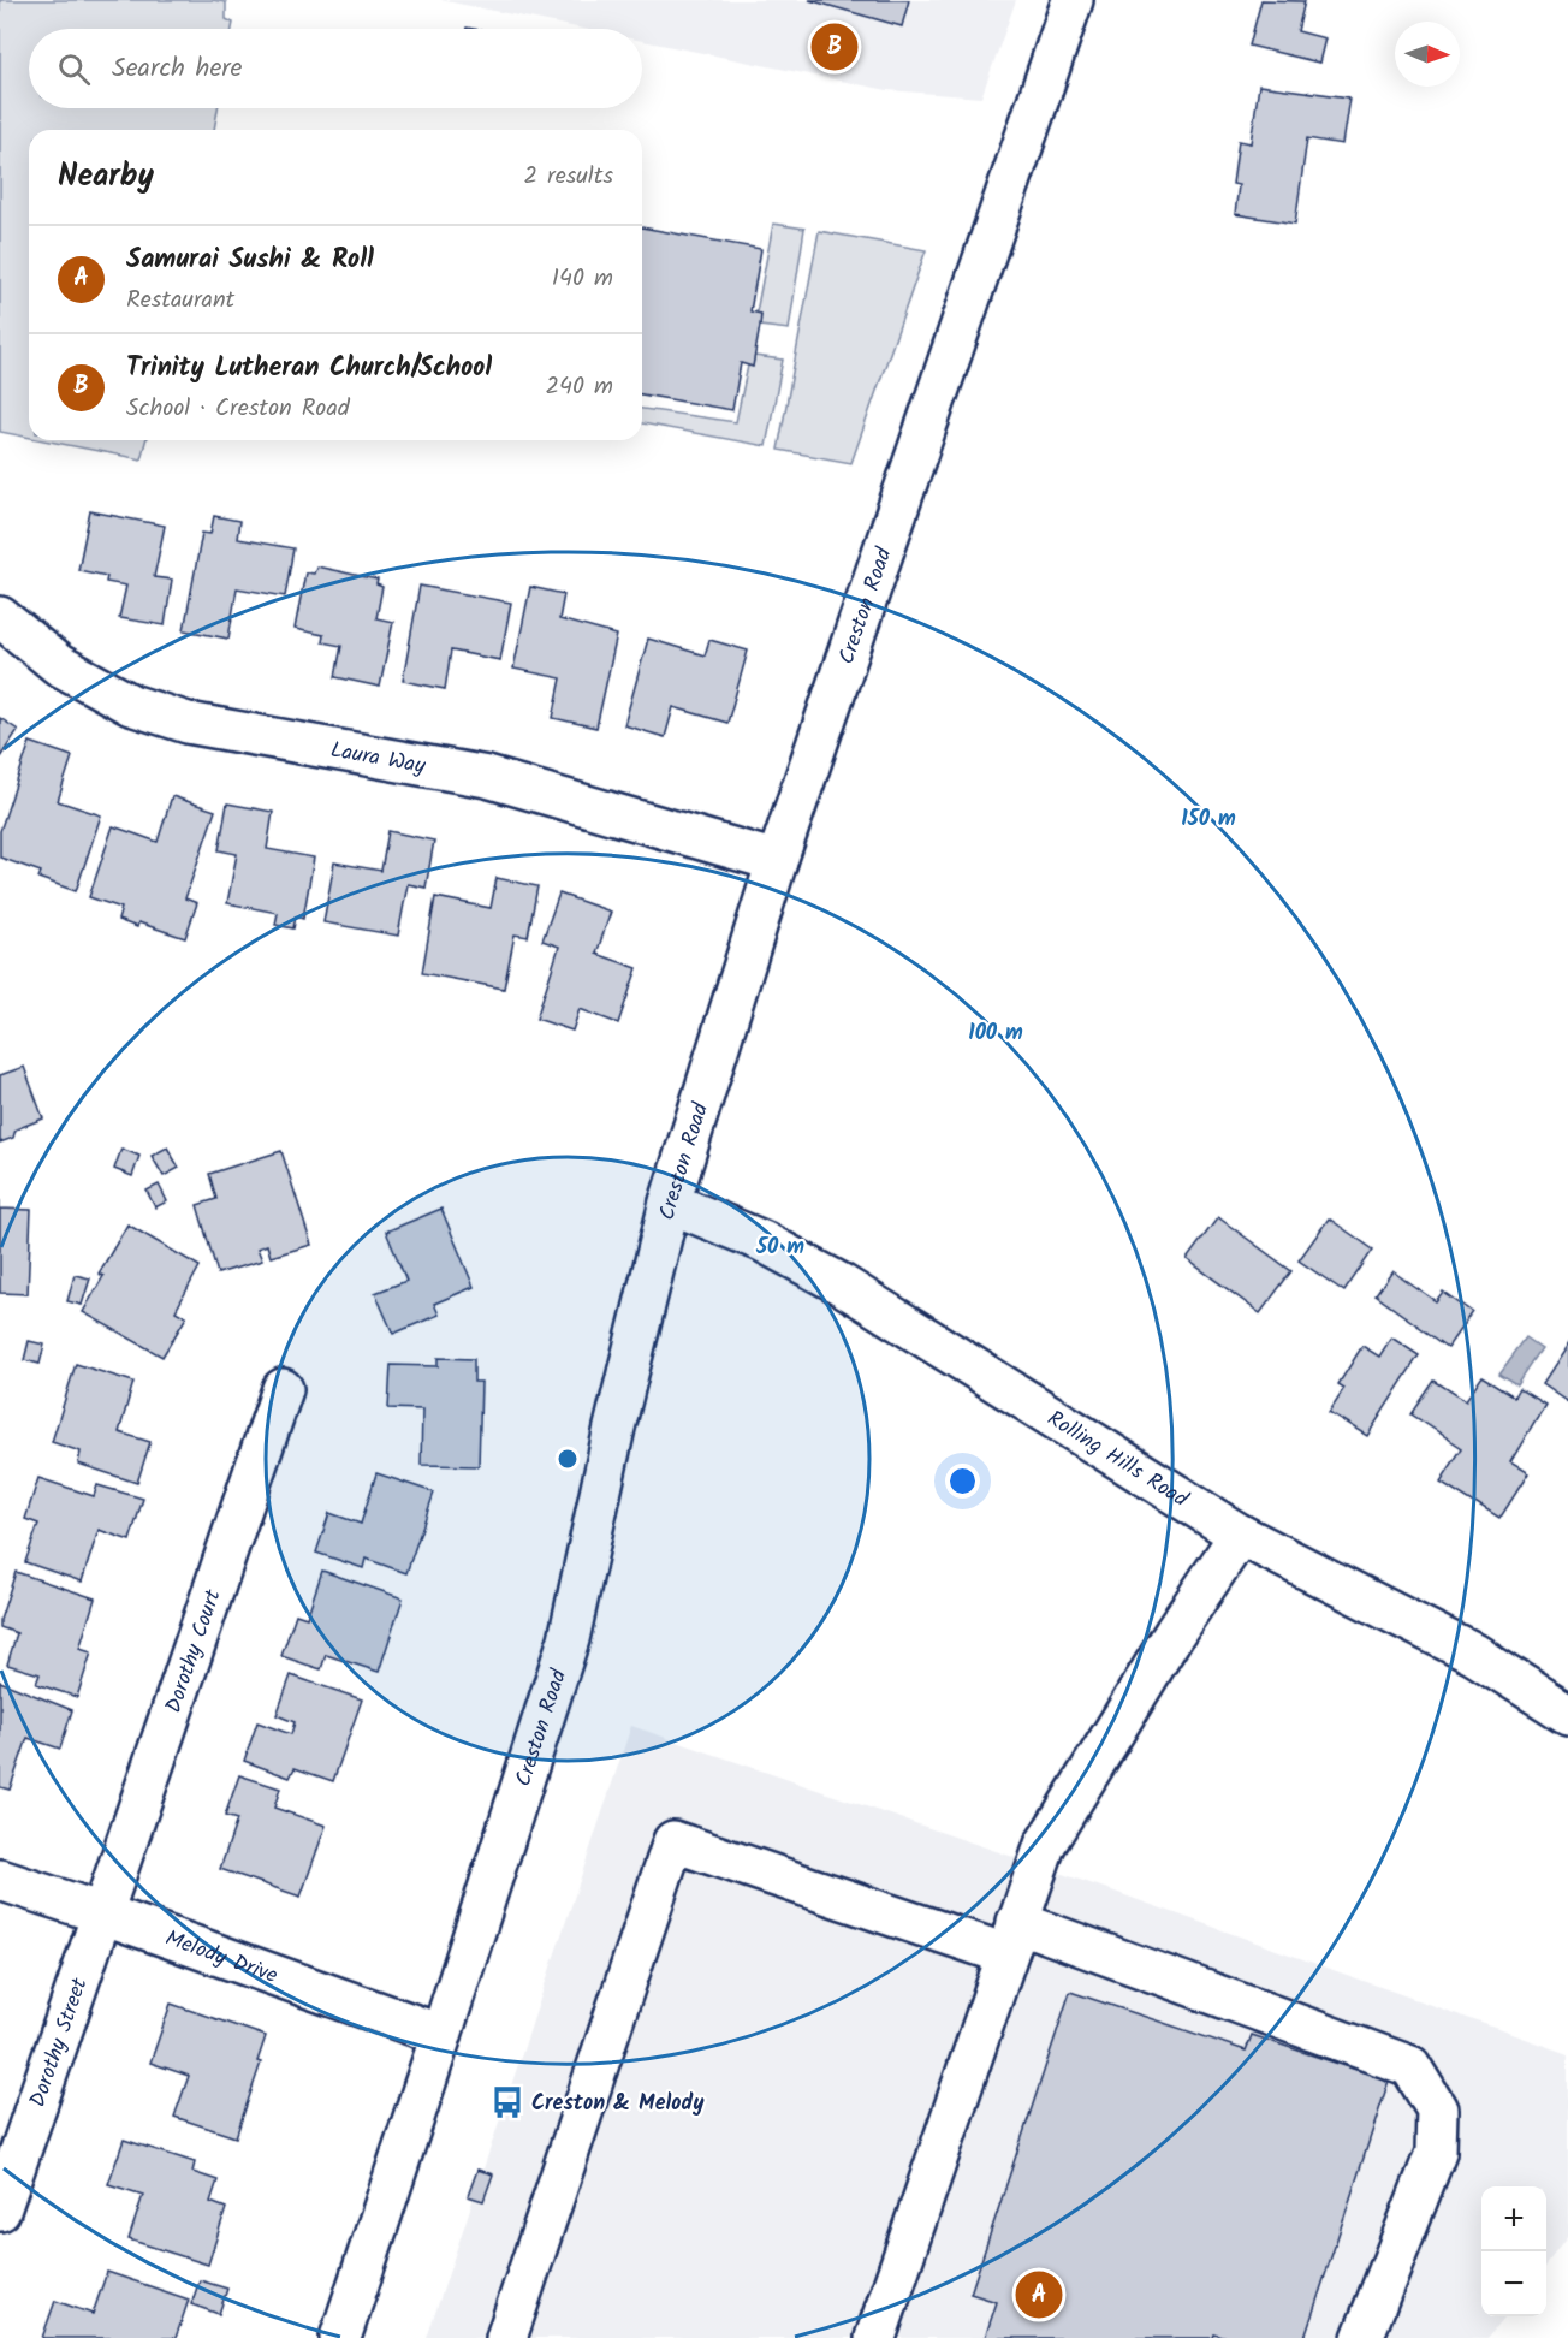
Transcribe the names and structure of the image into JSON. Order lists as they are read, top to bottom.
{
  "streets": {
    "street": [
      "Creston Road",
      "Laura Way",
      "Rolling Hills Road",
      "Dorothy Court",
      "Melody Drive",
      "Dorothy Street"
    ]
  },
  "crossings": [
    ["Creston Road", "Laura Way"],
    ["Creston Road", "Rolling Hills Road"],
    ["Creston Road", "Melody Drive"],
    ["Dorothy Court", "Melody Drive"],
    ["Dorothy Court", "Dorothy Street"],
    ["Melody Drive", "Dorothy Street"]
  ],
  "places": {
    "bus stop": ["Creston & Melody"]
  },
  "north": "right",
  "page": {
    "pins": ["B", "A"],
    "search": "Search here",
    "heading": ["Nearby", "2 results"],
    "list": [
      {
        "mark": "A",
        "name": "Samurai Sushi & Roll",
        "note": "Restaurant",
        "value": "140 m"
      },
      {
        "mark": "B",
        "name": "Trinity Lutheran Church/School",
        "note": "School · Creston Road",
        "value": "240 m"
      }
    ],
    "map_buttons": ["+", "−"]
  },
  "rings": ["150 m", "100 m", "50 m"]
}
